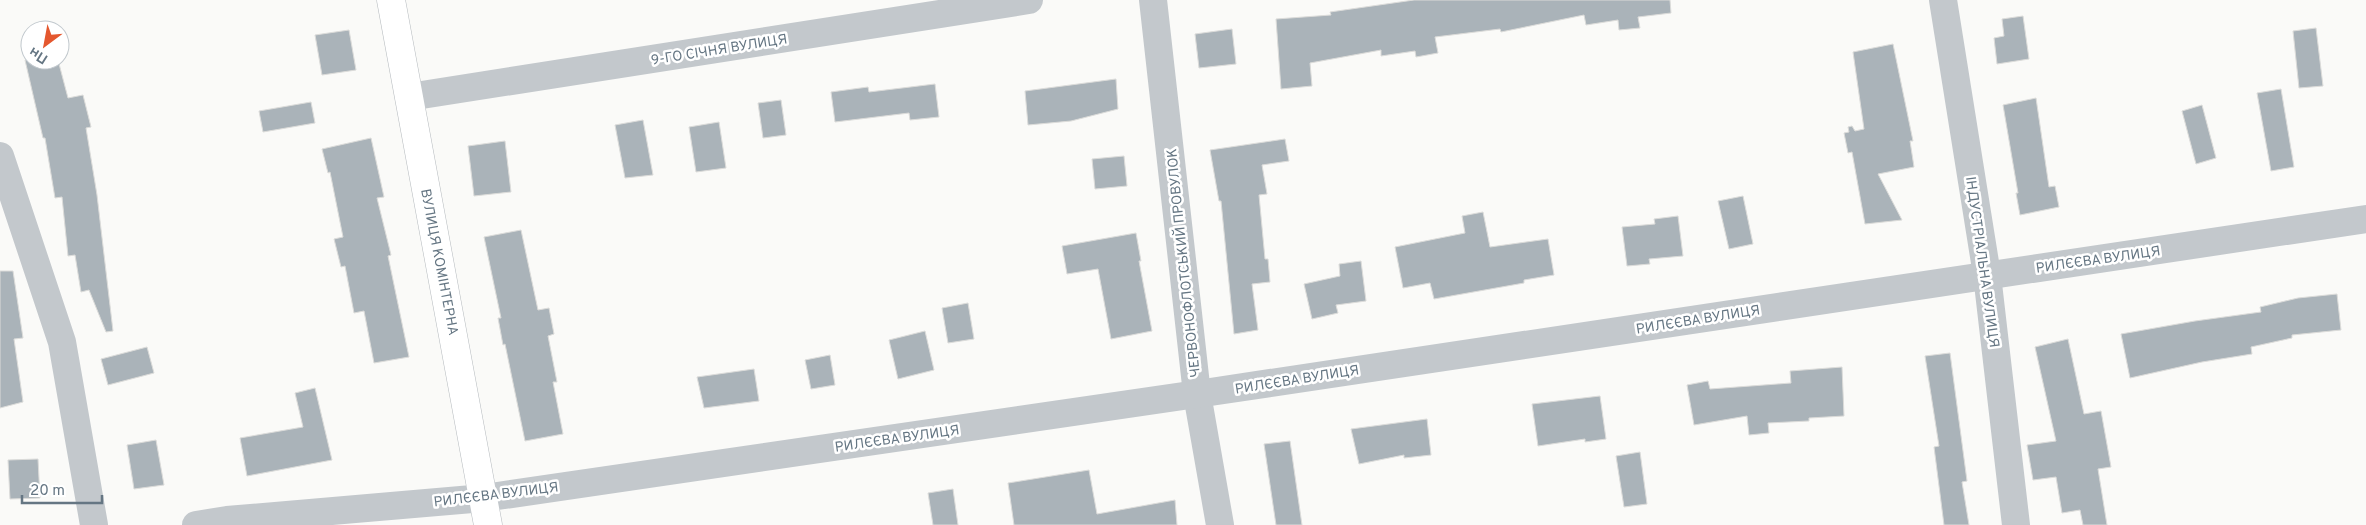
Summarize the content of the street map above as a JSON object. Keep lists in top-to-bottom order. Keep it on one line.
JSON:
{"streets":{"main road":["ВУЛИЦЯ КОМІНТЕРНА"],"street":["9-ГО СІЧНЯ ВУЛИЦЯ","РИЛЄЄВА ВУЛИЦЯ","ІНДУСТРІАЛЬНА ВУЛИЦЯ","ЧЕРВОНОФЛОТСЬКИЙ ПРОВУЛОК"]},"crossings":[["9-ГО СІЧНЯ ВУЛИЦЯ","ВУЛИЦЯ КОМІНТЕРНА"],["РИЛЄЄВА ВУЛИЦЯ","ВУЛИЦЯ КОМІНТЕРНА"],["РИЛЄЄВА ВУЛИЦЯ","ІНДУСТРІАЛЬНА ВУЛИЦЯ"],["РИЛЄЄВА ВУЛИЦЯ","ЧЕРВОНОФЛОТСЬКИЙ ПРОВУЛОК"]],"scale_bar":"20 m","north":"bottom left"}
